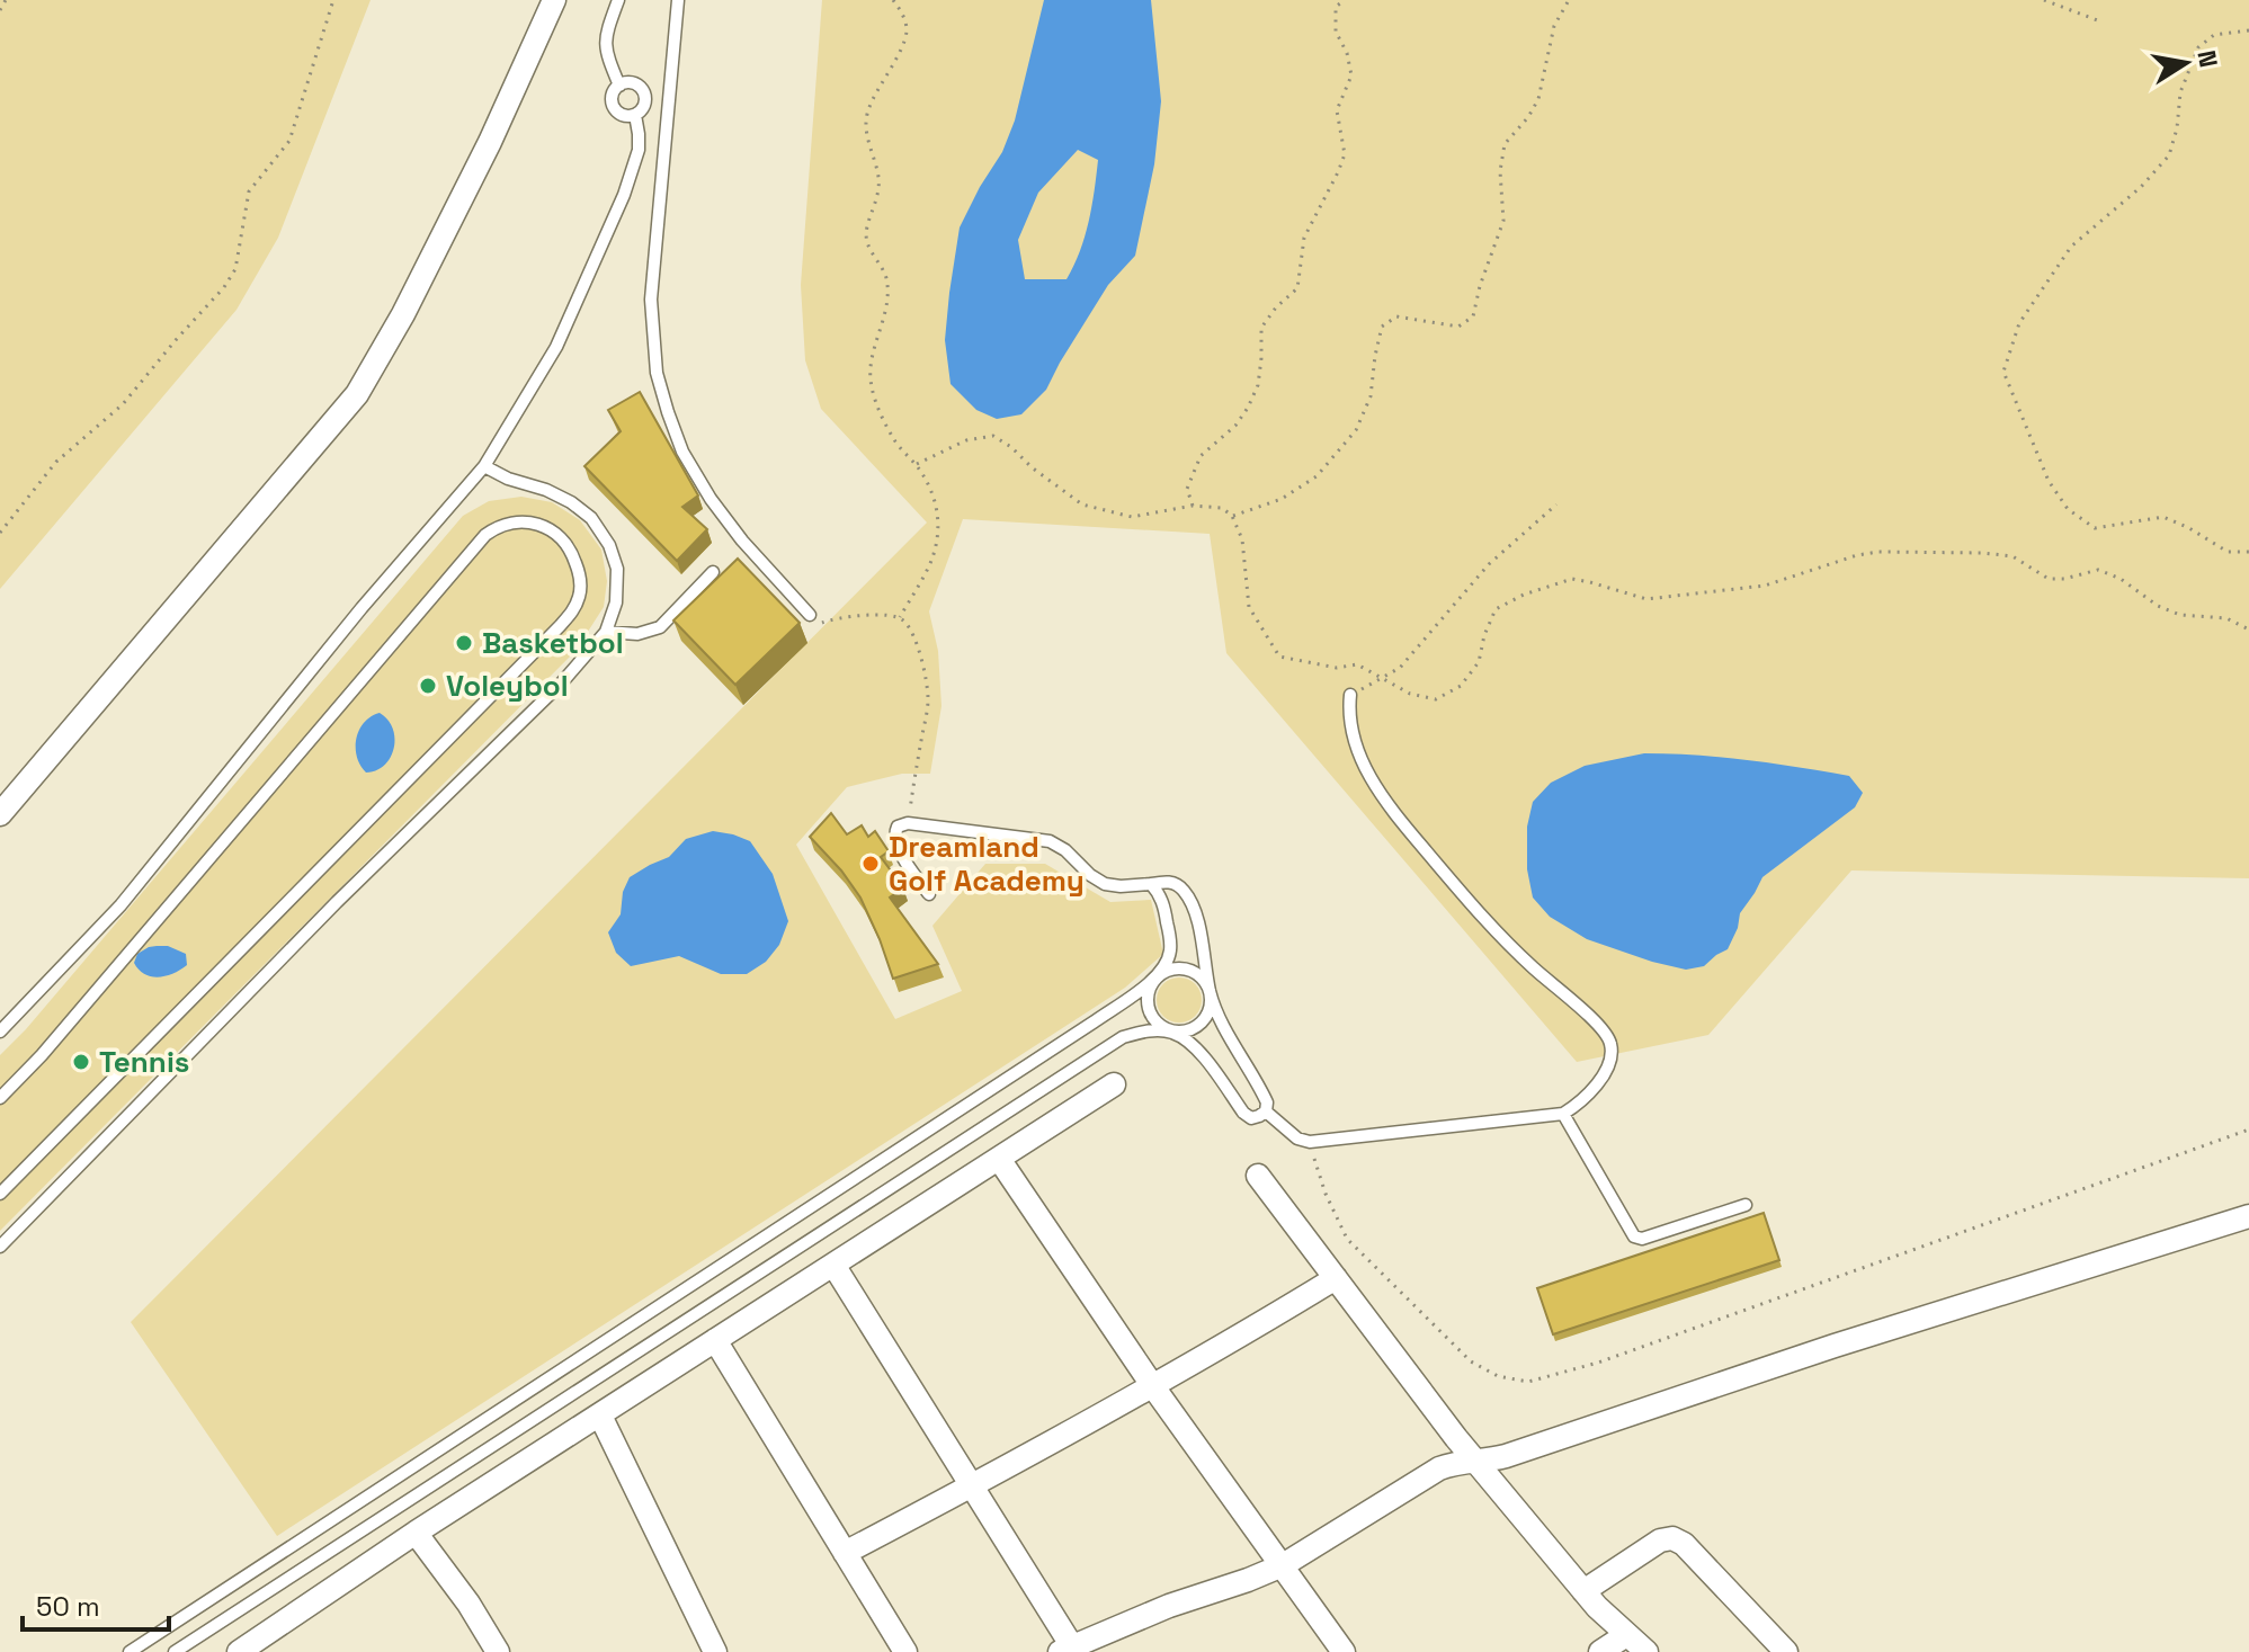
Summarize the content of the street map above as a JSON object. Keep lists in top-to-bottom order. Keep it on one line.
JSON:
{"places":["Basketbol","Voleybol","Dreamland Golf Academy","Tennis"],"scale_bar":"50 m","north":"right"}
